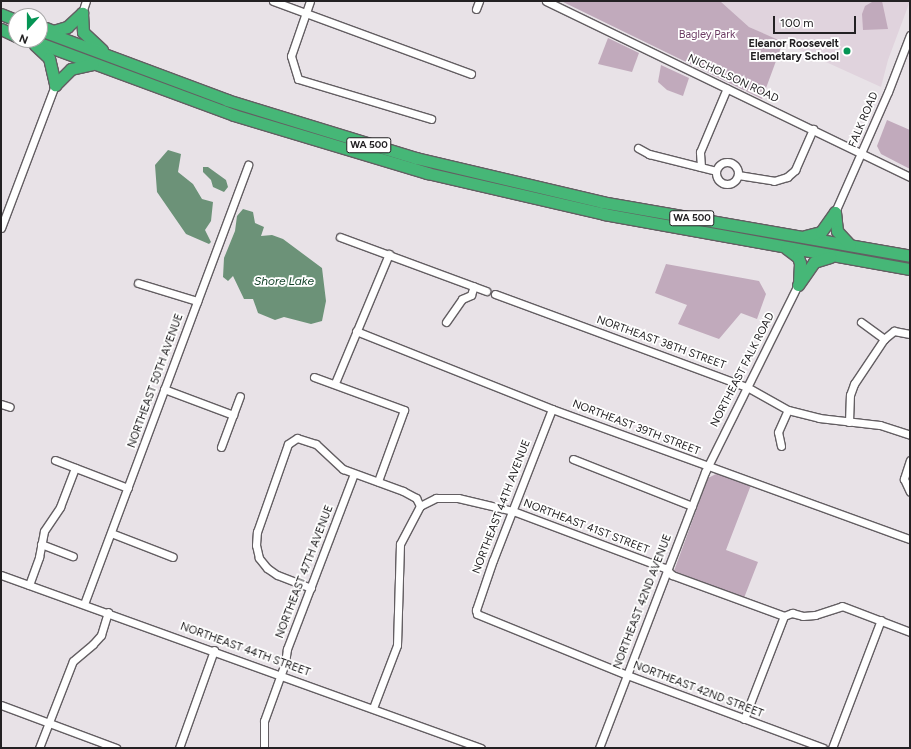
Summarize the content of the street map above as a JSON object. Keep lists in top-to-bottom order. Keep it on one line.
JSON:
{"streets":{"highway":["WA 500"],"street":["NICHOLSON ROAD","FALK ROAD","NORTHEAST 38TH STREET","NORTHEAST FALK ROAD","NORTHEAST 50TH AVENUE","NORTHEAST 39TH STREET","NORTHEAST 44TH AVENUE","NORTHEAST 41ST STREET","NORTHEAST 47TH AVENUE","NORTHEAST 42ND AVENUE","NORTHEAST 44TH STREET","NORTHEAST 42ND STREET"]},"crossings":[["NICHOLSON ROAD","FALK ROAD"],["NORTHEAST 38TH STREET","NORTHEAST FALK ROAD"],["NORTHEAST FALK ROAD","NORTHEAST 39TH STREET"],["NORTHEAST FALK ROAD","NORTHEAST 42ND AVENUE"],["NORTHEAST 50TH AVENUE","NORTHEAST 44TH STREET"],["NORTHEAST 39TH STREET","NORTHEAST 44TH AVENUE"],["NORTHEAST 39TH STREET","NORTHEAST 42ND AVENUE"],["NORTHEAST 44TH AVENUE","NORTHEAST 41ST STREET"],["NORTHEAST 44TH AVENUE","NORTHEAST 42ND STREET"],["NORTHEAST 41ST STREET","NORTHEAST 42ND AVENUE"],["NORTHEAST 47TH AVENUE","NORTHEAST 44TH STREET"],["NORTHEAST 42ND AVENUE","NORTHEAST 42ND STREET"]],"water":["Shore Lake"],"parks":["Bagley Park"],"places":["Eleanor Roosevelt Elemetary School"],"scale_bar":"100 m","north":"bottom"}
